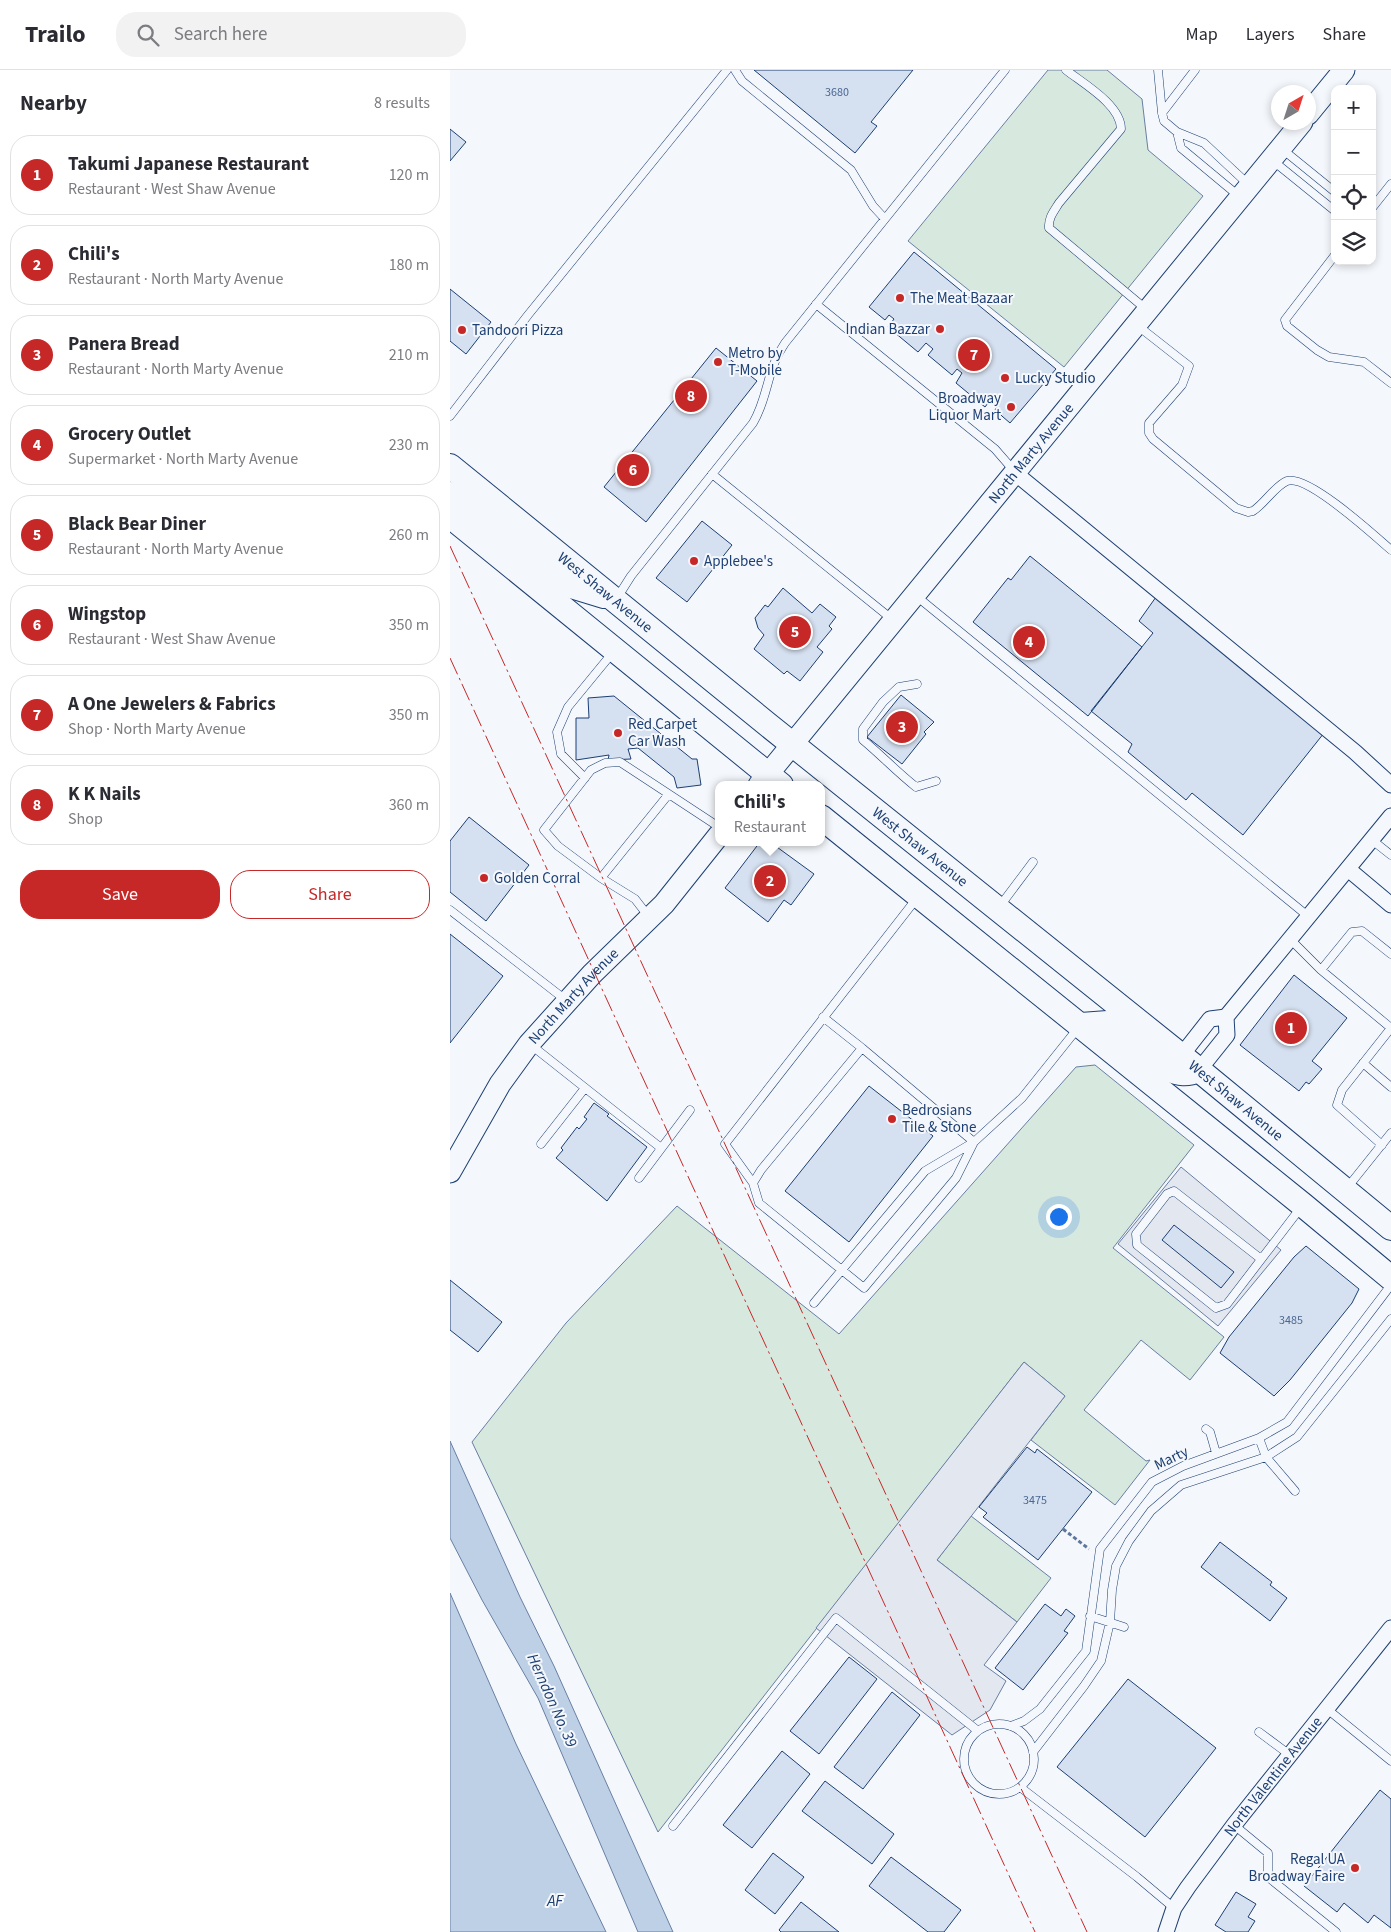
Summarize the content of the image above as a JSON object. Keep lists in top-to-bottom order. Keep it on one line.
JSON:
{"streets":{"main road":["West Shaw Avenue"],"street":["North Marty Avenue","North Valentine Avenue"],"lane":["Marty"]},"crossings":[["North Marty Avenue","West Shaw Avenue"]],"water":["Herndon No. 39","AF"],"places":["The Meat Bazaar","Indian Bazzar","Tandoori Pizza","Metro by T-Mobile","Lucky Studio","Broadway Liquor Mart","Applebee's","Red Carpet Car Wash","Golden Corral","Bedrosians Tile & Stone","Regal UA Broadway Faire"],"house_numbers":["3680","3485","3475"],"north":"top right","page":{"header":"Trailo","search":"Search here","nav":["Map","Layers","Share"],"heading":["Nearby","8 results"],"map_buttons":["+","−"],"list":[{"mark":"1","name":"Takumi Japanese Restaurant","note":"Restaurant · West Shaw Avenue","value":"120 m"},{"mark":"2","name":"Chili's","note":"Restaurant · North Marty Avenue","value":"180 m"},{"mark":"3","name":"Panera Bread","note":"Restaurant · North Marty Avenue","value":"210 m"},{"mark":"4","name":"Grocery Outlet","note":"Supermarket · North Marty Avenue","value":"230 m"},{"mark":"5","name":"Black Bear Diner","note":"Restaurant · North Marty Avenue","value":"260 m"},{"mark":"6","name":"Wingstop","note":"Restaurant · West Shaw Avenue","value":"350 m"},{"mark":"7","name":"A One Jewelers & Fabrics","note":"Shop · North Marty Avenue","value":"350 m"},{"mark":"8","name":"K K Nails","note":"Shop","value":"360 m"}],"pins":["7","8","6","5","4","3","2","1"],"popup":["Chili's","Restaurant"],"buttons":["Save","Share"]}}
